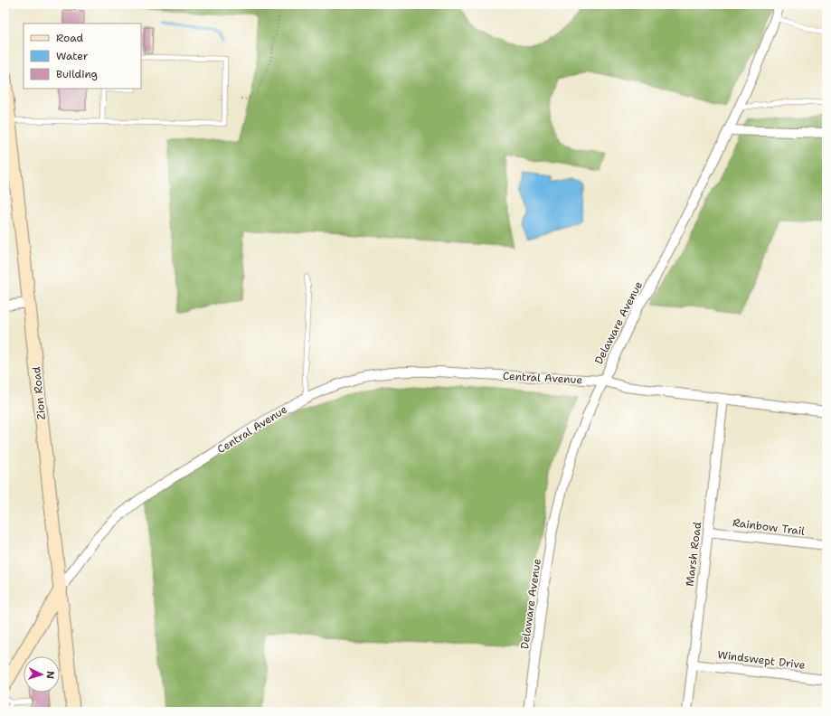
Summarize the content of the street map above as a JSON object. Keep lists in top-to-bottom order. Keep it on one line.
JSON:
{"streets":{"street":["Delaware Avenue","Central Avenue","Zion Road","Rainbow Trail","Marsh Road","Windswept Drive"]},"crossings":[["Delaware Avenue","Central Avenue"],["Central Avenue","Zion Road"],["Rainbow Trail","Marsh Road"],["Marsh Road","Windswept Drive"]],"legend":["Road","Water","Building"],"north":"right"}
